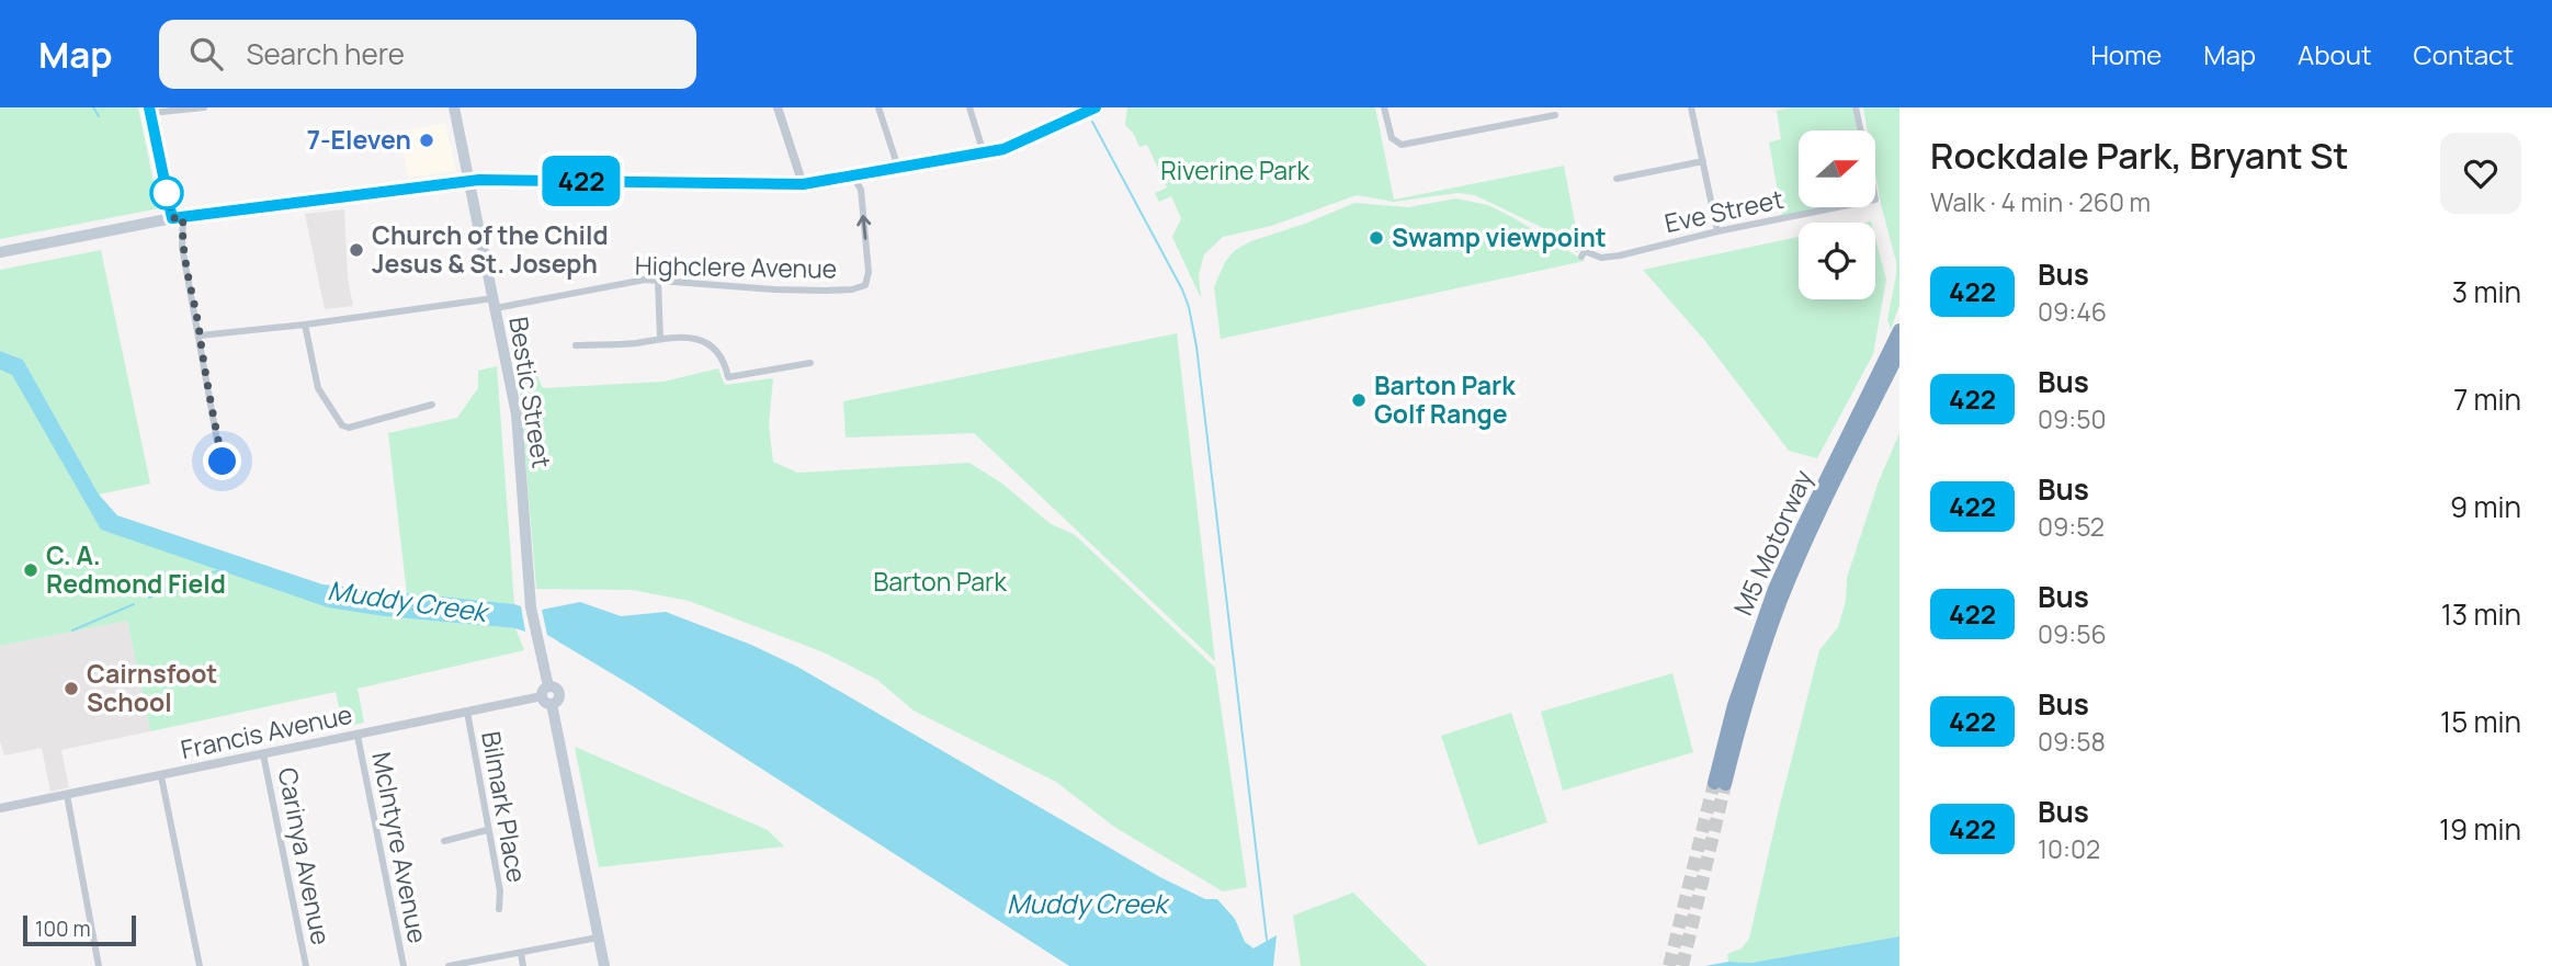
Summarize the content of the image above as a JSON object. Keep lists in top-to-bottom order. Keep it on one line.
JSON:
{"streets":{"highway":["M5 Motorway"],"main road":["Bestic Street"],"street":["Eve Street","Highclere Avenue","Francis Avenue","Bilmark Place","McIntyre Avenue","Carinya Avenue"]},"crossings":[["Highclere Avenue","Bestic Street"],["Bestic Street","Francis Avenue"],["Francis Avenue","Bilmark Place"],["Francis Avenue","McIntyre Avenue"],["Francis Avenue","Carinya Avenue"]],"water":["Muddy Creek"],"parks":["Riverine Park","Barton Park"],"places":["7-Eleven","Swamp viewpoint","Church of the Child Jesus & St. Joseph","Barton Park Golf Range","C. A. Redmond Field","Cairnsfoot School"],"lines":["bus line 422"],"scale_bar":"100 m","north":"right","page":{"header":"Map","search":"Search here","nav":["Home","Map","About","Contact"],"on_map":"422","heading":["Rockdale Park, Bryant St","Walk · 4 min · 260 m"],"list":[{"mark":"422","name":"Bus","note":"09:46","value":"3 min"},{"mark":"422","name":"Bus","note":"09:50","value":"7 min"},{"mark":"422","name":"Bus","note":"09:52","value":"9 min"},{"mark":"422","name":"Bus","note":"09:56","value":"13 min"},{"mark":"422","name":"Bus","note":"09:58","value":"15 min"},{"mark":"422","name":"Bus","note":"10:02","value":"19 min"}],"scale":"100 m"}}
